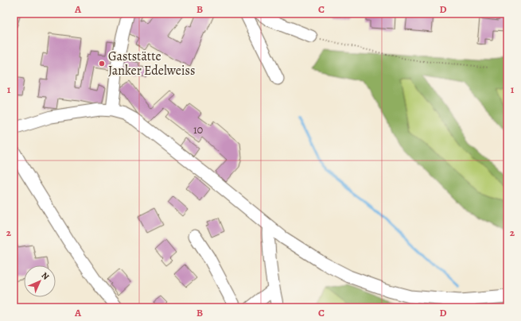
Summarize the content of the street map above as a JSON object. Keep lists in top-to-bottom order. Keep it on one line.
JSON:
{"places":["Gaststätte Janker Edelweiss"],"house_numbers":["10"],"north":"top right","grid":{"columns":["A","B","C","D"],"rows":["1","2"]}}
